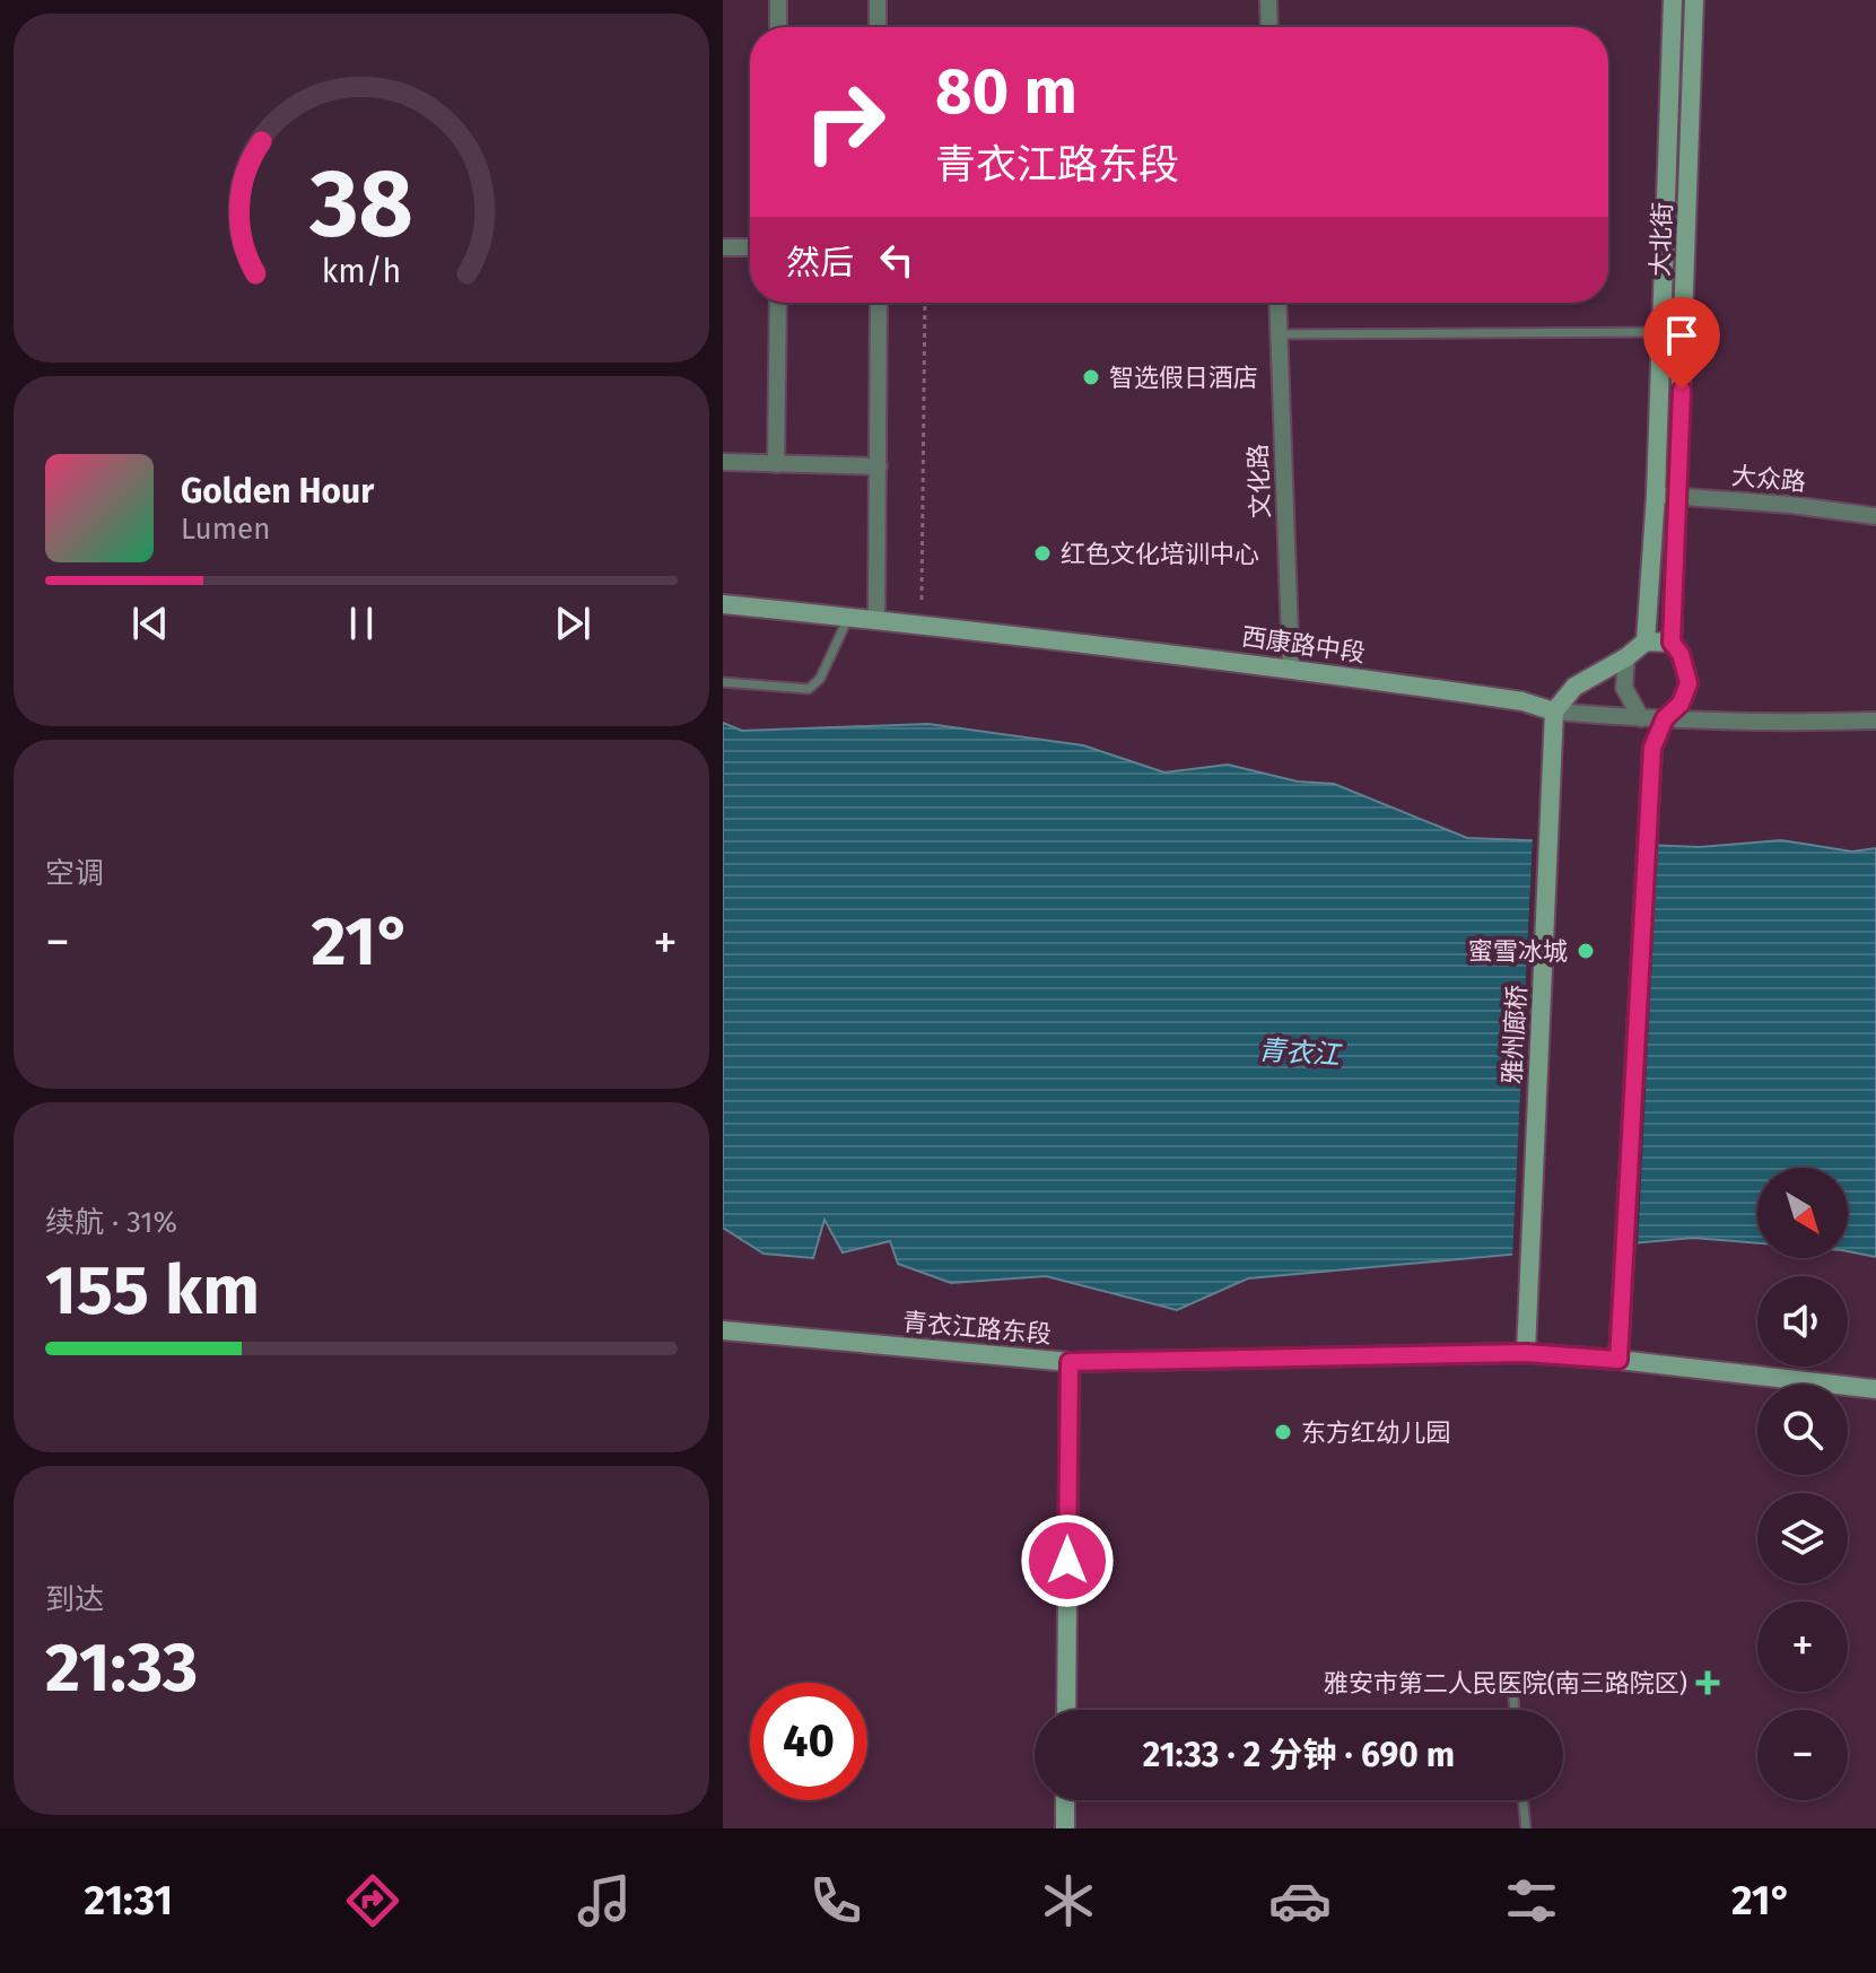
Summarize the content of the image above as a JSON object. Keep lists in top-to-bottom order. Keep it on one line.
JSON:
{"streets":{"main road":["大北街","西康路中段","雅州廊桥","青衣江路东段"],"street":["大众路","文化路"]},"crossings":[["大北街","大众路"],["大北街","西康路中段"],["文化路","西康路中段"],["西康路中段","雅州廊桥"],["雅州廊桥","青衣江路东段"]],"water":["青衣江"],"places":{"other":["智选假日酒店","红色文化培训中心","蜜雪冰城","东方红幼儿园"],"health":["雅安市第二人民医院(南三路院区)"]},"north":"bottom right","page":{"turn":["80 m","青衣江路东段"],"then":"然后","song":["Golden Hour","Lumen"],"tile":["空调",["续航 · 31%","155 km"],["到达","21:33"]],"heat":["−","21°","+"],"map_buttons":["+","−"],"limit":"40","trip":"21:33 · 2 分钟 · 690 m","tabs":["21:31","21°"],"gauge":["38","km/h"]}}
